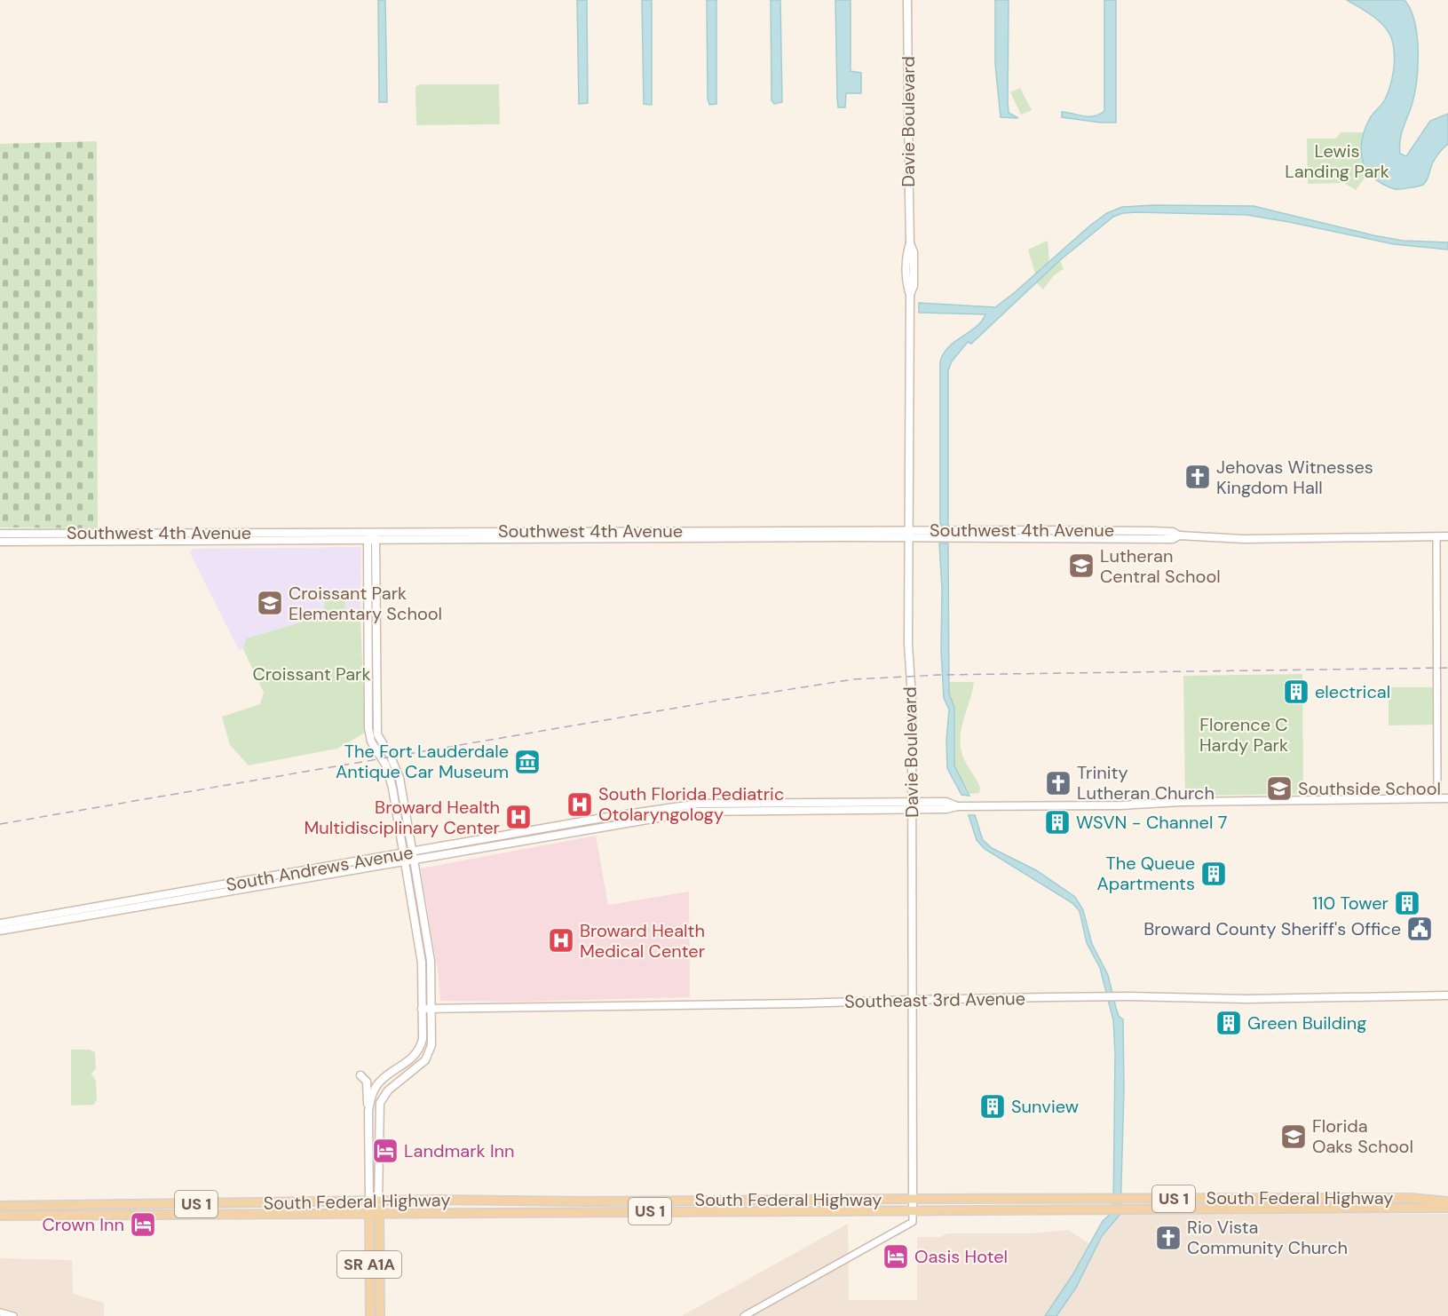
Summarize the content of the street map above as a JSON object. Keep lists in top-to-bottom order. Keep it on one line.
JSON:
{"streets":{"main road":["Davie Boulevard","Southwest 4th Avenue","South Andrews Avenue","Southeast 3rd Avenue","South Federal Highway","US 1","SR A1A"]},"crossings":[["Davie Boulevard","Southwest 4th Avenue"],["Davie Boulevard","South Andrews Avenue"],["Davie Boulevard","Southeast 3rd Avenue"],["Davie Boulevard","South Federal Highway"],["South Federal Highway","US 1"],["South Federal Highway","SR A1A"]],"parks":["Lewis Landing Park","Croissant Park","Florence C Hardy Park"],"places":{"church":["Jehovas Witnesses Kingdom Hall","Trinity Lutheran Church","Rio Vista Community Church"],"school or university":["Lutheran Central School","Croissant Park Elementary School","Southside School","Florida Oaks School"],"building":["electrical","WSVN - Channel 7","The Queue Apartments","110 Tower","Green Building","Sunview"],"museum":["The Fort Lauderdale Antique Car Museum"],"hospital":["South Florida Pediatric Otolaryngology","Broward Health Multidisciplinary Center","Broward Health Medical Center"],"public building":["Broward County Sheriff's Office"],"hotel":["Landmark Inn","Crown Inn","Oasis Hotel"]}}
